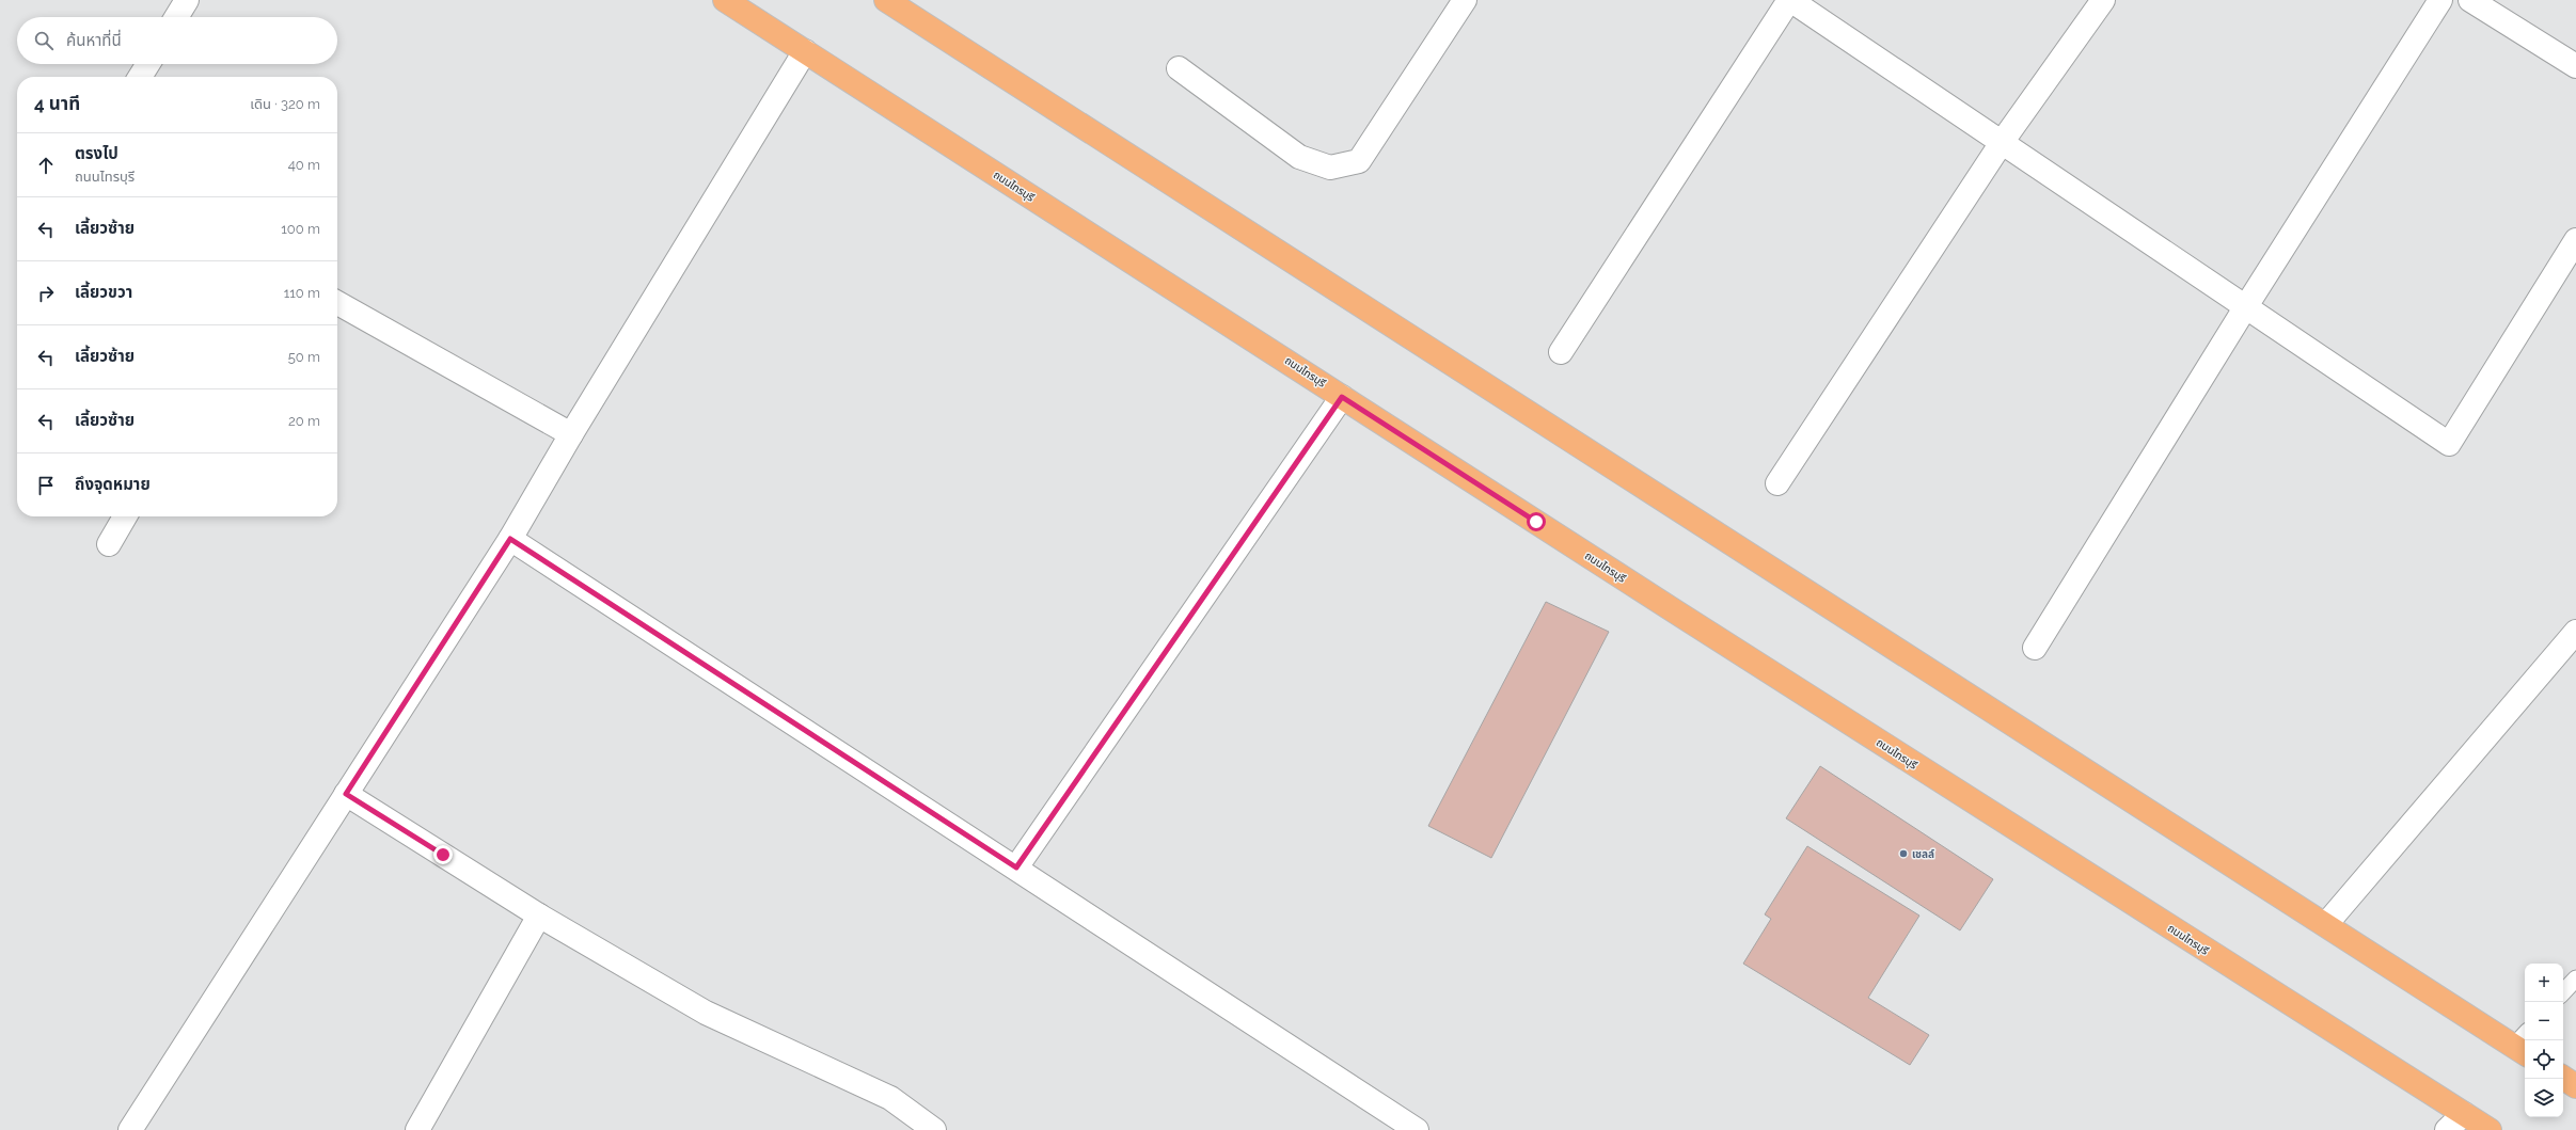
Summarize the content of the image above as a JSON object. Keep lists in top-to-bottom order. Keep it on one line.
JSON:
{"streets":{"main road":["ถนนไทรบุรี"]},"places":["เชลล์"],"page":{"search":"ค้นหาที่นี่","heading":["4 นาที","เดิน · 320 m"],"list":[["ตรงไป","ถนนไทรบุรี","40 m"],["เลี้ยวซ้าย","100 m"],["เลี้ยวขวา","110 m"],["เลี้ยวซ้าย","50 m"],["เลี้ยวซ้าย","20 m"],"ถึงจุดหมาย"],"map_buttons":["+","−"]}}
